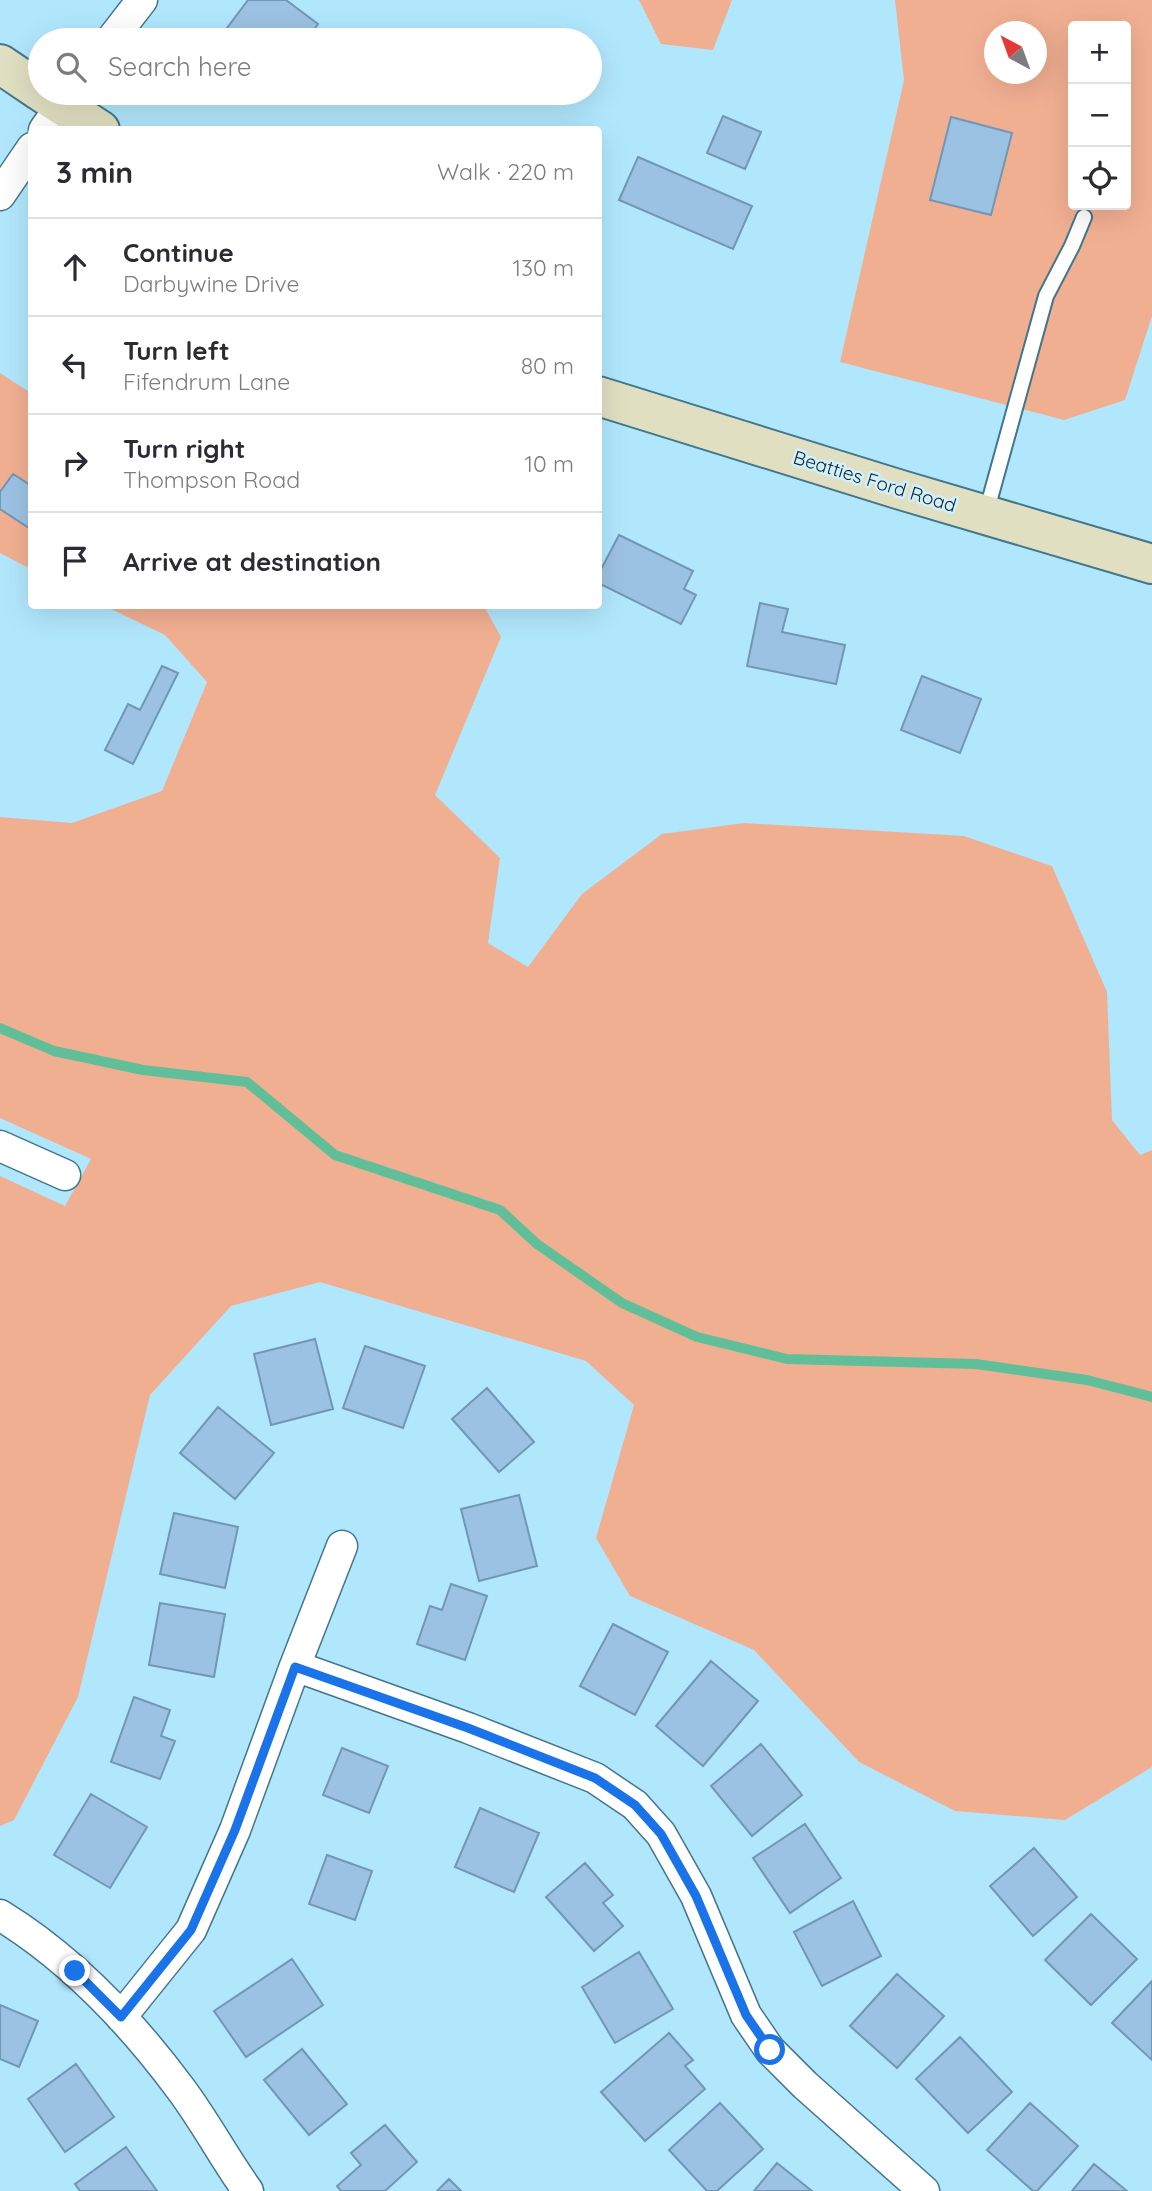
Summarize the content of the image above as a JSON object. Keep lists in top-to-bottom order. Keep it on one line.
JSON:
{"streets":{"main road":["Beatties Ford Road"]},"north":"top left","page":{"map_buttons":["+","−"],"search":"Search here","heading":["3 min","Walk · 220 m"],"list":[["Continue","Darbywine Drive","130 m"],["Turn left","Fifendrum Lane","80 m"],["Turn right","Thompson Road","10 m"],"Arrive at destination"]}}
